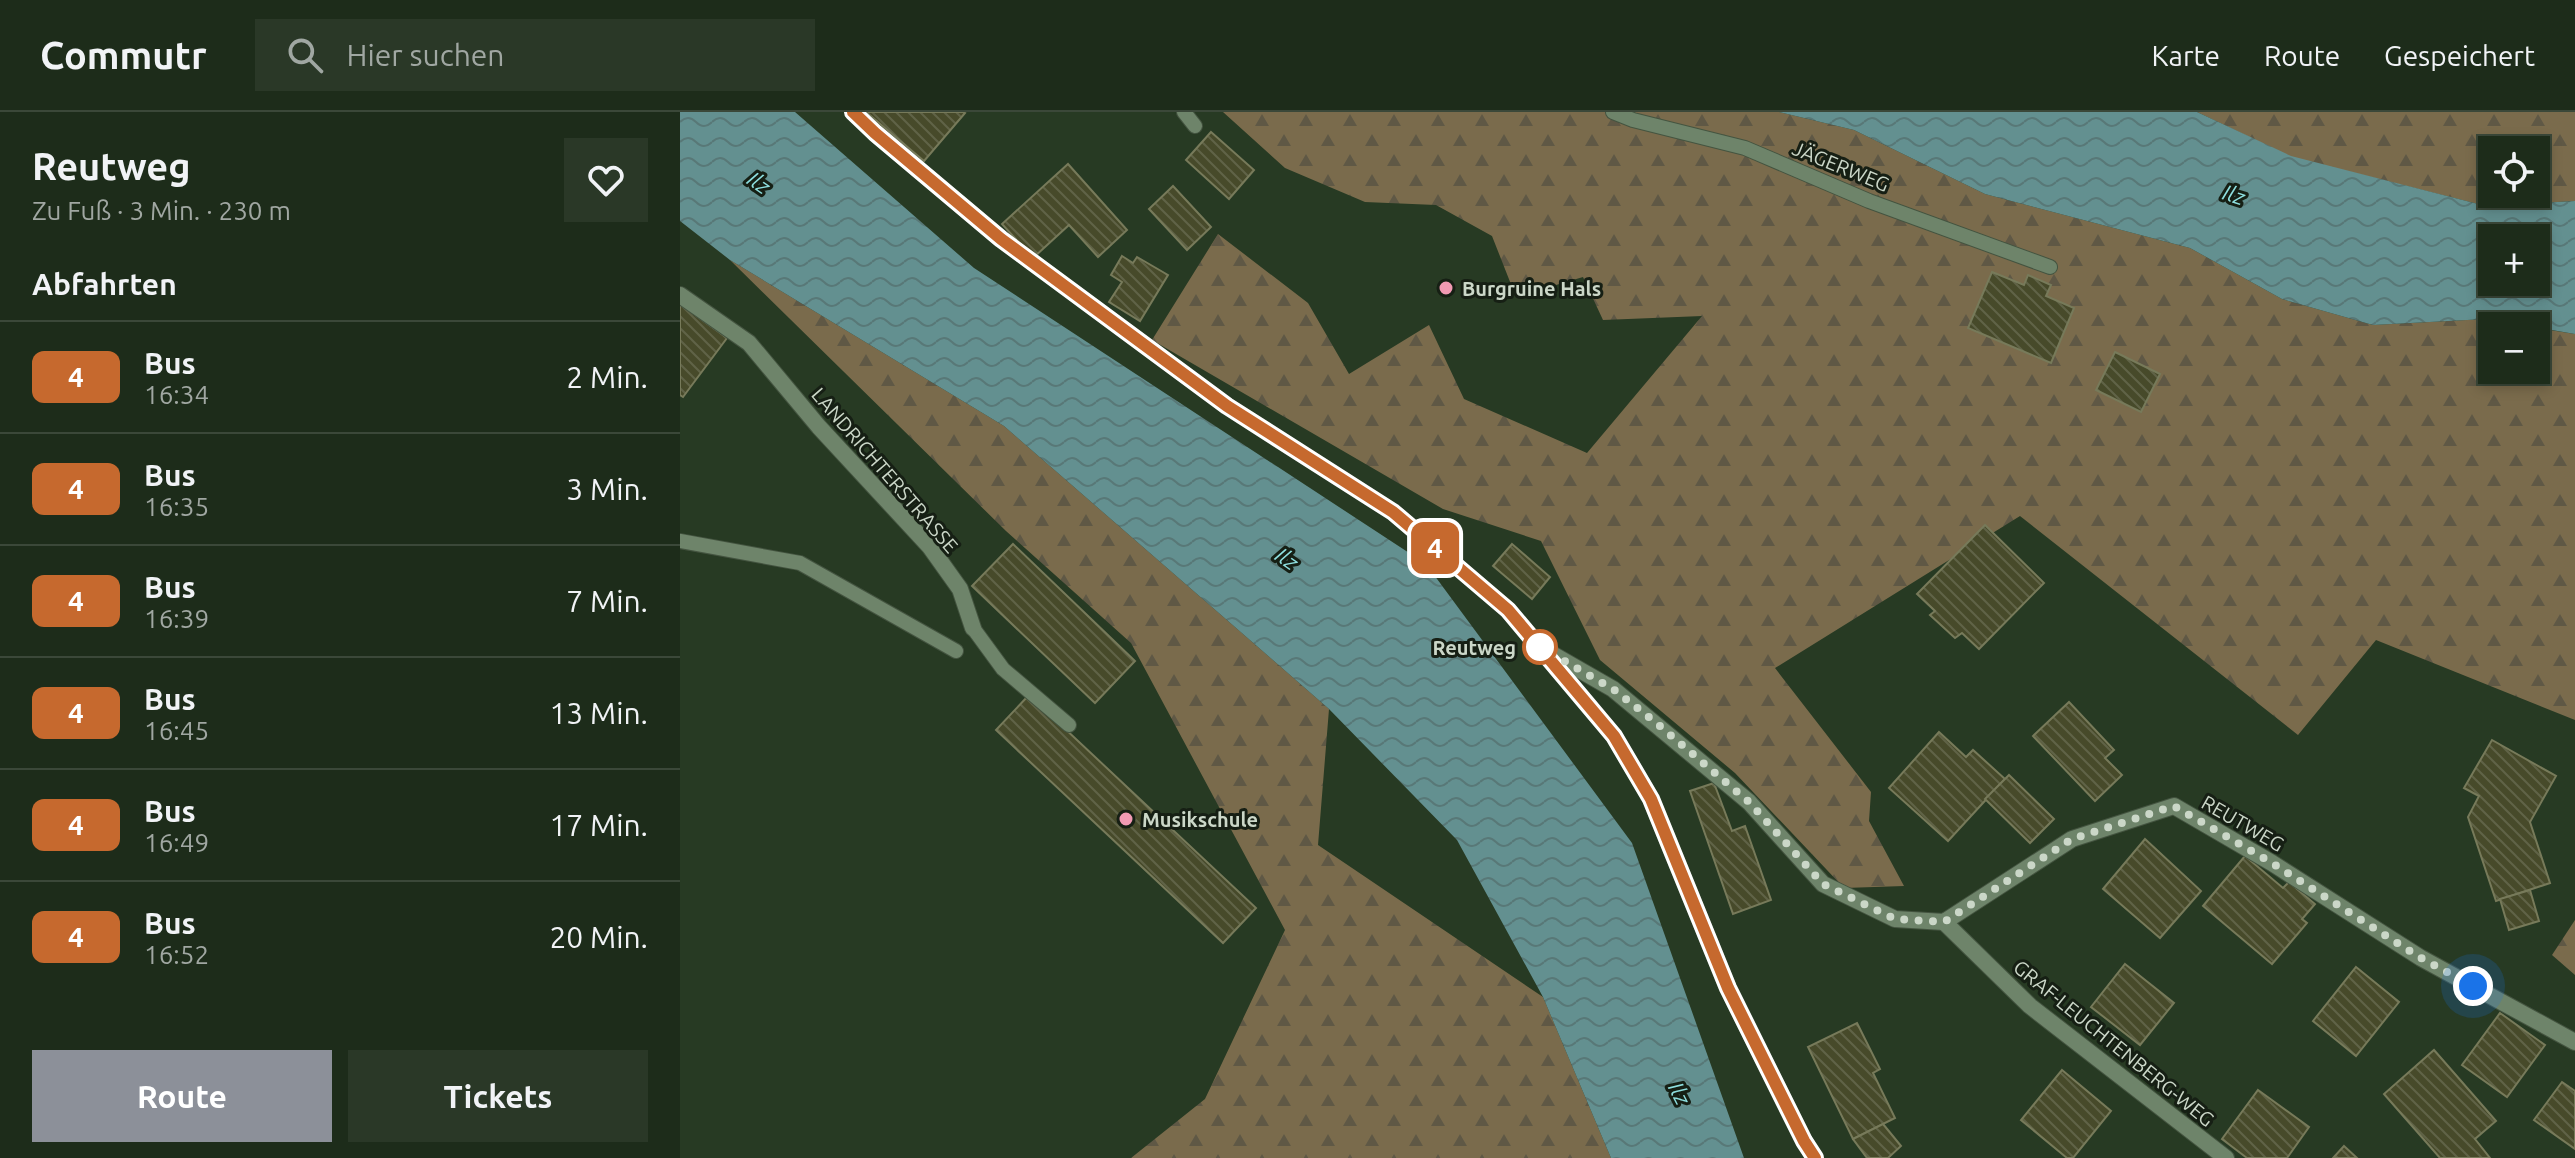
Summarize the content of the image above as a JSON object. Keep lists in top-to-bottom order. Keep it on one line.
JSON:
{"streets":{"street":["LANDRICHTERSTRASSE","REUTWEG","GRAF-LEUCHTENBERG-WEG"],"lane":["JÄGERWEG"]},"crossings":[["REUTWEG","GRAF-LEUCHTENBERG-WEG"]],"water":["Ilz"],"places":["Burgruine Hals","Reutweg","Musikschule"],"lines":["bus line 4"],"page":{"header":"Commutr","search":"Hier suchen","nav":["Karte","Route","Gespeichert"],"heading":[["Reutweg","Zu Fuß · 3 Min. · 230 m"],"Abfahrten"],"on_map":"4","map_buttons":["+","−"],"list":[{"mark":"4","name":"Bus","note":"16:34","value":"2 Min."},{"mark":"4","name":"Bus","note":"16:35","value":"3 Min."},{"mark":"4","name":"Bus","note":"16:39","value":"7 Min."},{"mark":"4","name":"Bus","note":"16:45","value":"13 Min."},{"mark":"4","name":"Bus","note":"16:49","value":"17 Min."},{"mark":"4","name":"Bus","note":"16:52","value":"20 Min."}],"buttons":["Route","Tickets"]}}
